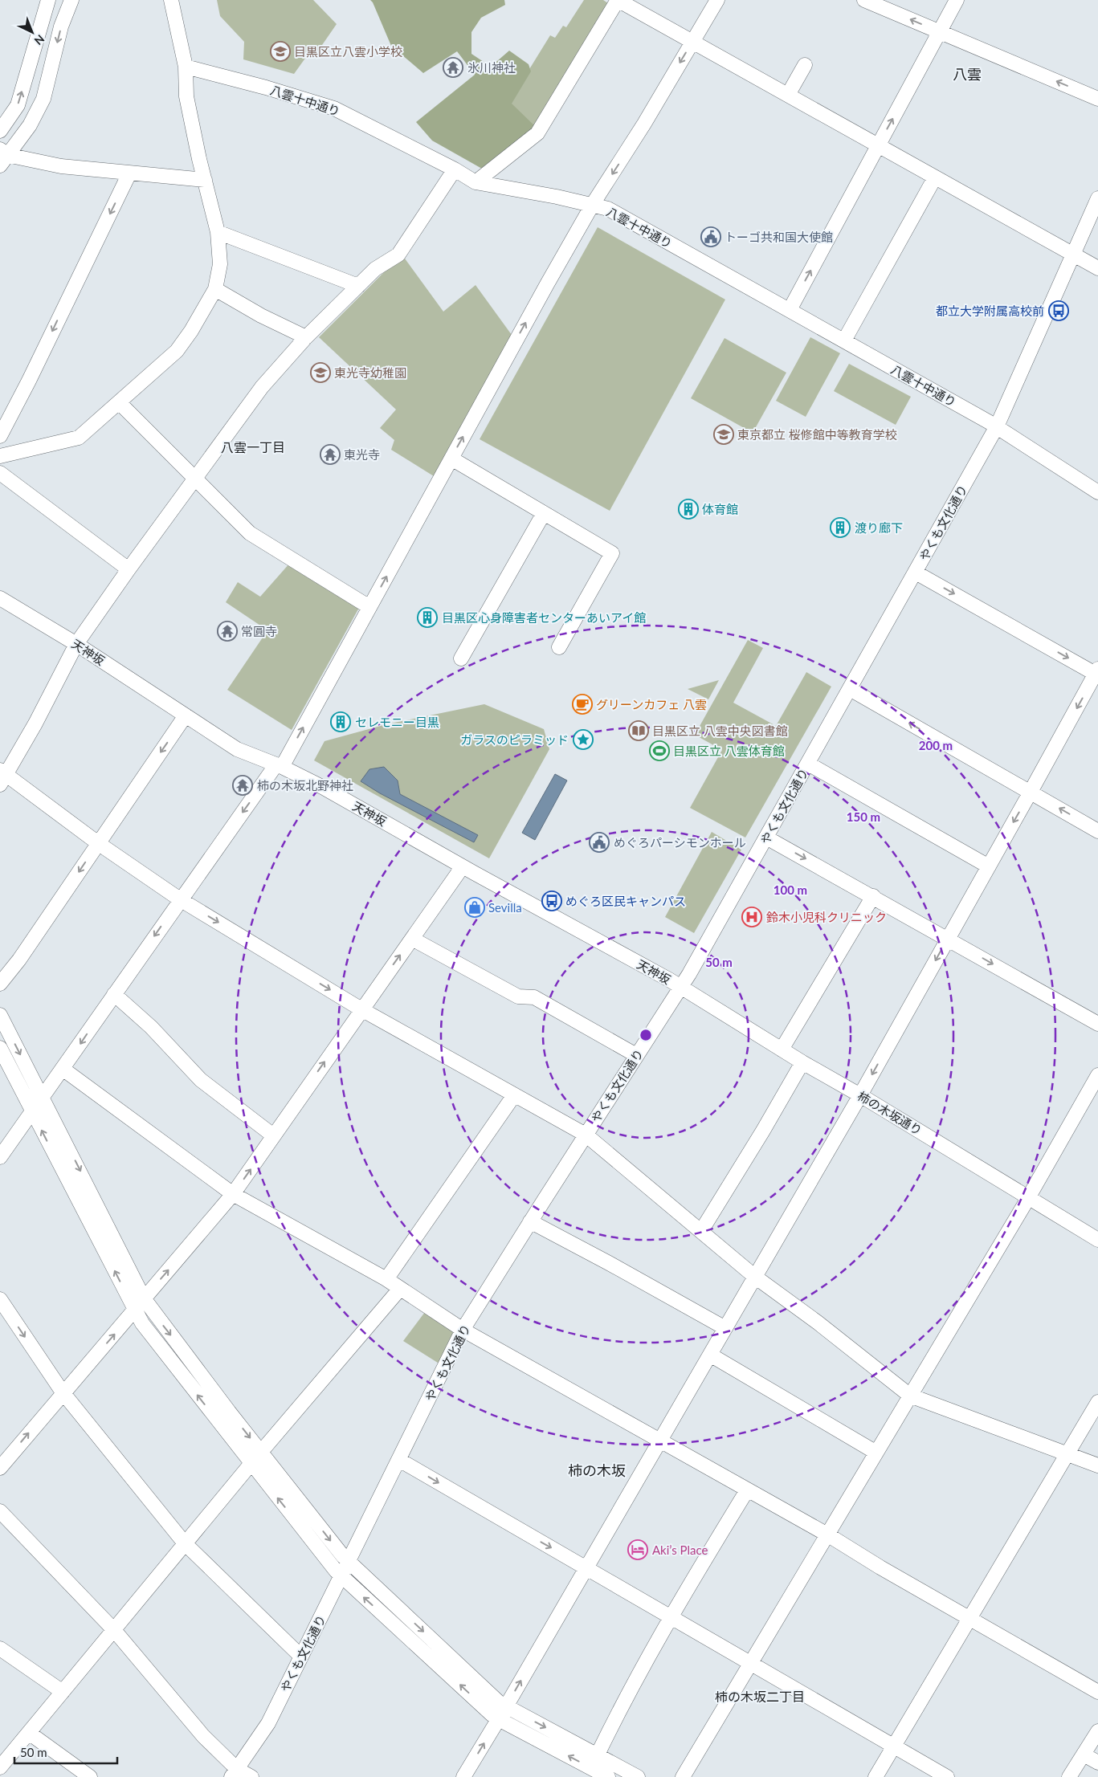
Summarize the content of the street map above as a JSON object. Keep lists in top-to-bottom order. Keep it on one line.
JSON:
{"streets":{"street":["八雲十中通り","やくも文化通り","天神坂","柿の木坂通り"]},"crossings":[["八雲十中通り","やくも文化通り"],["やくも文化通り","天神坂"],["やくも文化通り","柿の木坂通り"],["天神坂","柿の木坂通り"]],"districts":["八雲","八雲一丁目","柿の木坂","柿の木坂二丁目"],"places":{"school or university":["目黒区立八雲小学校","東光寺幼稚園","東京都立 桜修館中等教育学校"],"temple":["氷川神社","東光寺","常圓寺","柿の木坂北野神社"],"public building":["トーゴ共和国大使館","めぐろパーシモンホール"],"bus stop":["都立大学附属高校前","めぐろ区民キャンパス"],"building":["体育館","渡り廊下","目黒区心身障害者センターあいアイ館","セレモニー目黒"],"cafe":["グリーンカフェ 八雲"],"library":["目黒区立 八雲中央図書館"],"place":["ガラスのピラミッド"],"sports":["目黒区立 八雲体育館"],"shop":["Sevilla"],"hospital":["鈴木小児科クリニック"],"hotel":["Aki’s Place"]},"scale_bar":"50 m","north":"bottom right","rings":["200 m","150 m","100 m","50 m"]}
